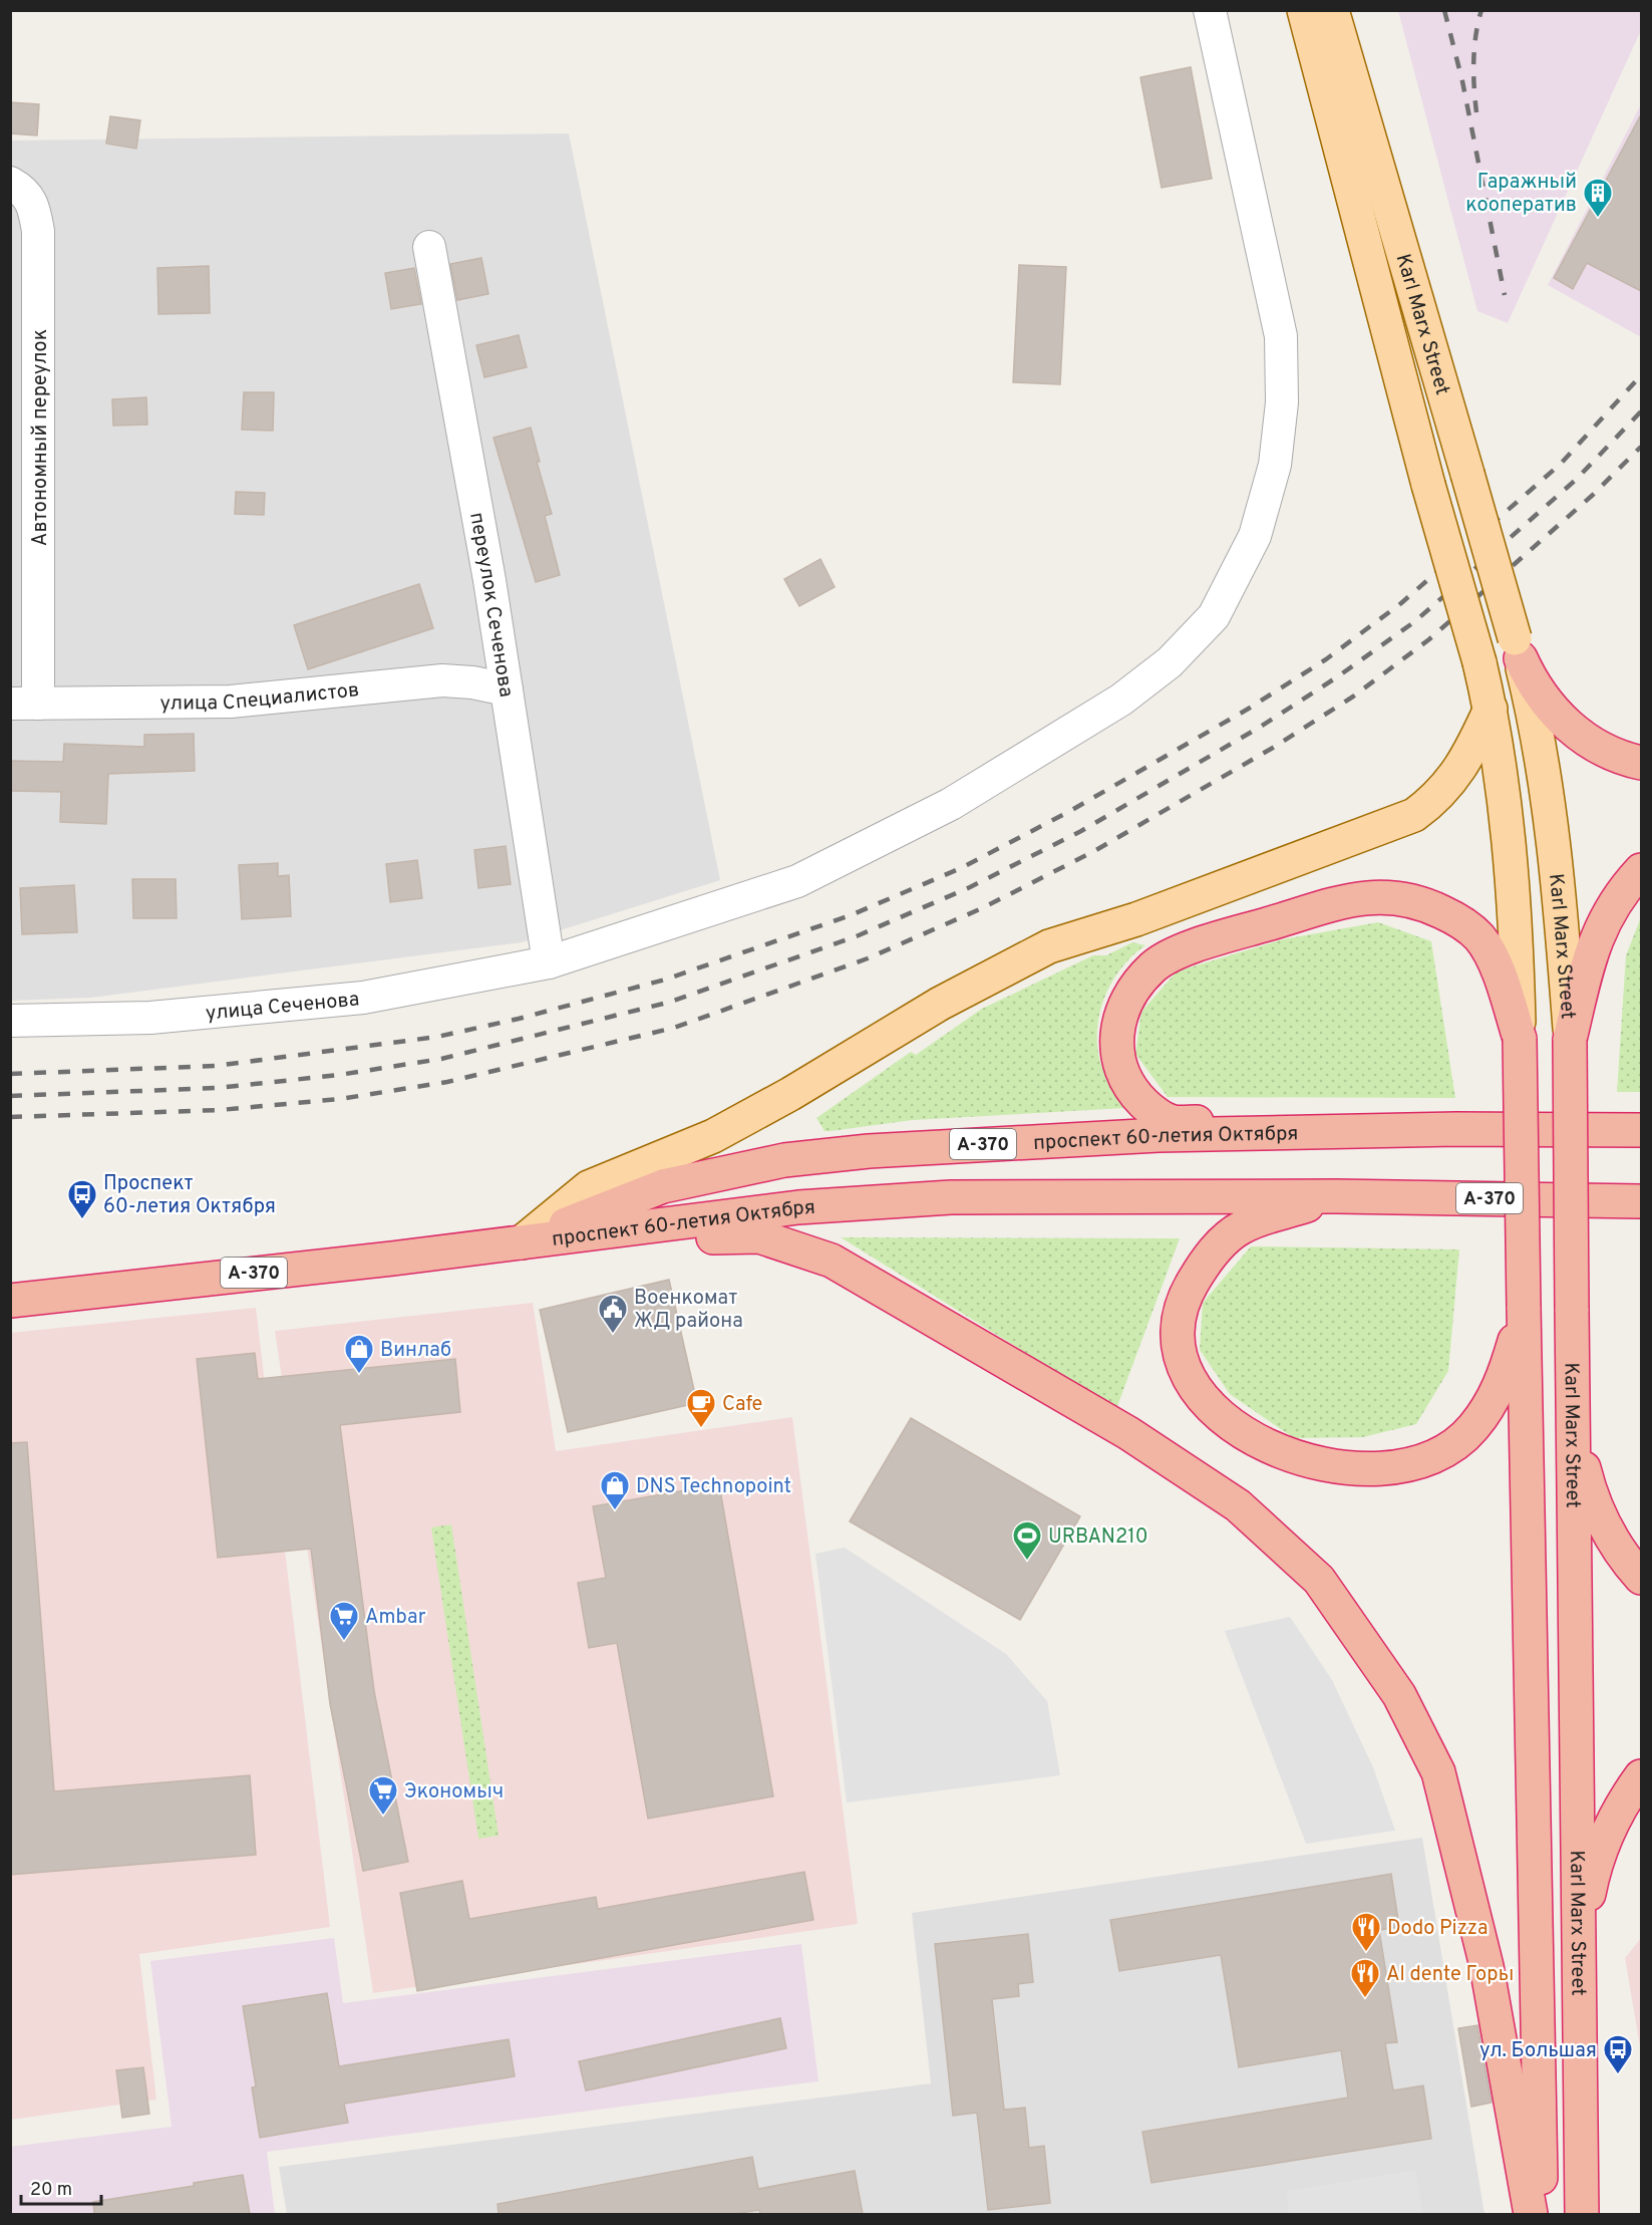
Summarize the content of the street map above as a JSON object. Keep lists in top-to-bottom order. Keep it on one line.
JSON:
{"streets":{"highway":["Karl Marx Street","проспект 60-летия Октября","А-370"],"street":["Автономный переулок","переулок Сеченова","улица Специалистов","улица Сеченова"]},"crossings":[["Автономный переулок","улица Специалистов"],["переулок Сеченова","улица Специалистов"],["переулок Сеченова","улица Сеченова"]],"places":{"building":["Гаражный кооператив"],"bus stop":["Проспект 60-летия Октября","ул. Большая"],"public building":["Военкомат ЖД района"],"shop":["Винлаб","DNS Technopoint"],"cafe":["Cafe"],"sports":["URBAN210"],"supermarket":["Ambar","Экономыч"],"restaurant":["Dodo Pizza","Al dente Горы"]},"scale_bar":"20 m"}
